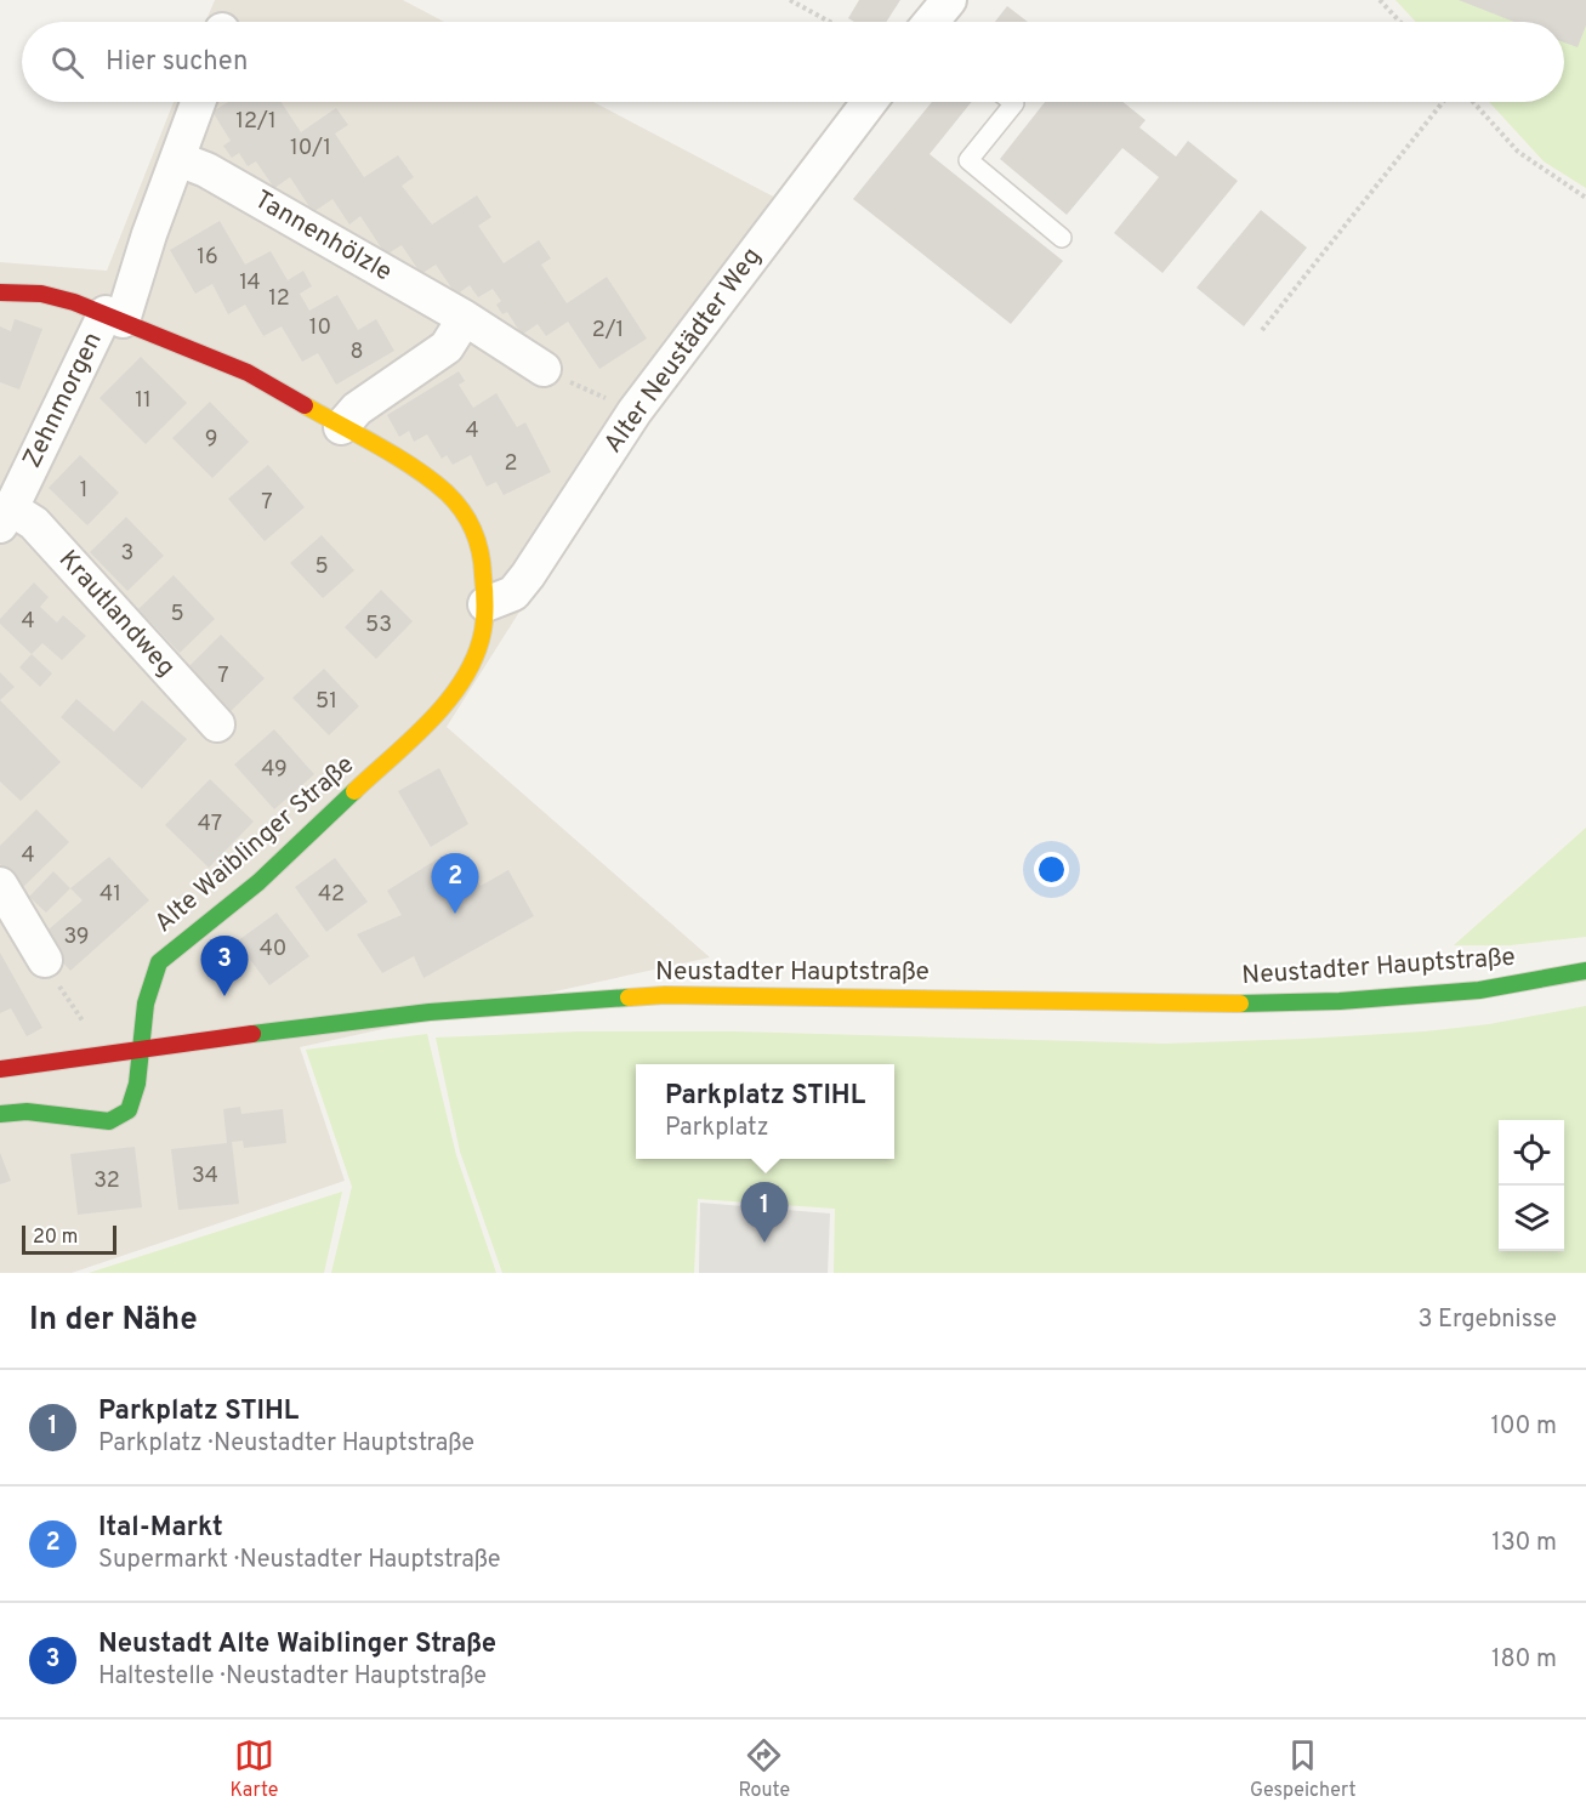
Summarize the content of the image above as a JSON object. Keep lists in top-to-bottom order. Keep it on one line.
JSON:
{"streets":{"street":["Tannenhölzle","Alter Neustädter Weg","Zehnmorgen","Krautlandweg","Alte Waiblinger Straße","Neustadter Hauptstraße"]},"crossings":[["Alter Neustädter Weg","Alte Waiblinger Straße"],["Zehnmorgen","Krautlandweg"],["Alte Waiblinger Straße","Neustadter Hauptstraße"]],"house_numbers":["12/1","10/1","16","14","12","10","2/1","8","11","4","9","2","1","7","3","5","5","4","53","7","51","49","47","4","41","42","39","40","34","32"],"scale_bar":"20 m","page":{"search":"Hier suchen","pins":["2","3","1"],"popup":["Parkplatz STIHL","Parkplatz"],"scale":"20 m","heading":["In der Nähe","3 Ergebnisse"],"list":[{"mark":"1","name":"Parkplatz STIHL","note":"Parkplatz · Neustadter Hauptstraße","value":"100 m"},{"mark":"2","name":"Ital-Markt","note":"Supermarkt · Neustadter Hauptstraße","value":"130 m"},{"mark":"3","name":"Neustadt Alte Waiblinger Straße","note":"Haltestelle · Neustadter Hauptstraße","value":"180 m"}],"nav":["Karte","Route","Gespeichert"]}}
